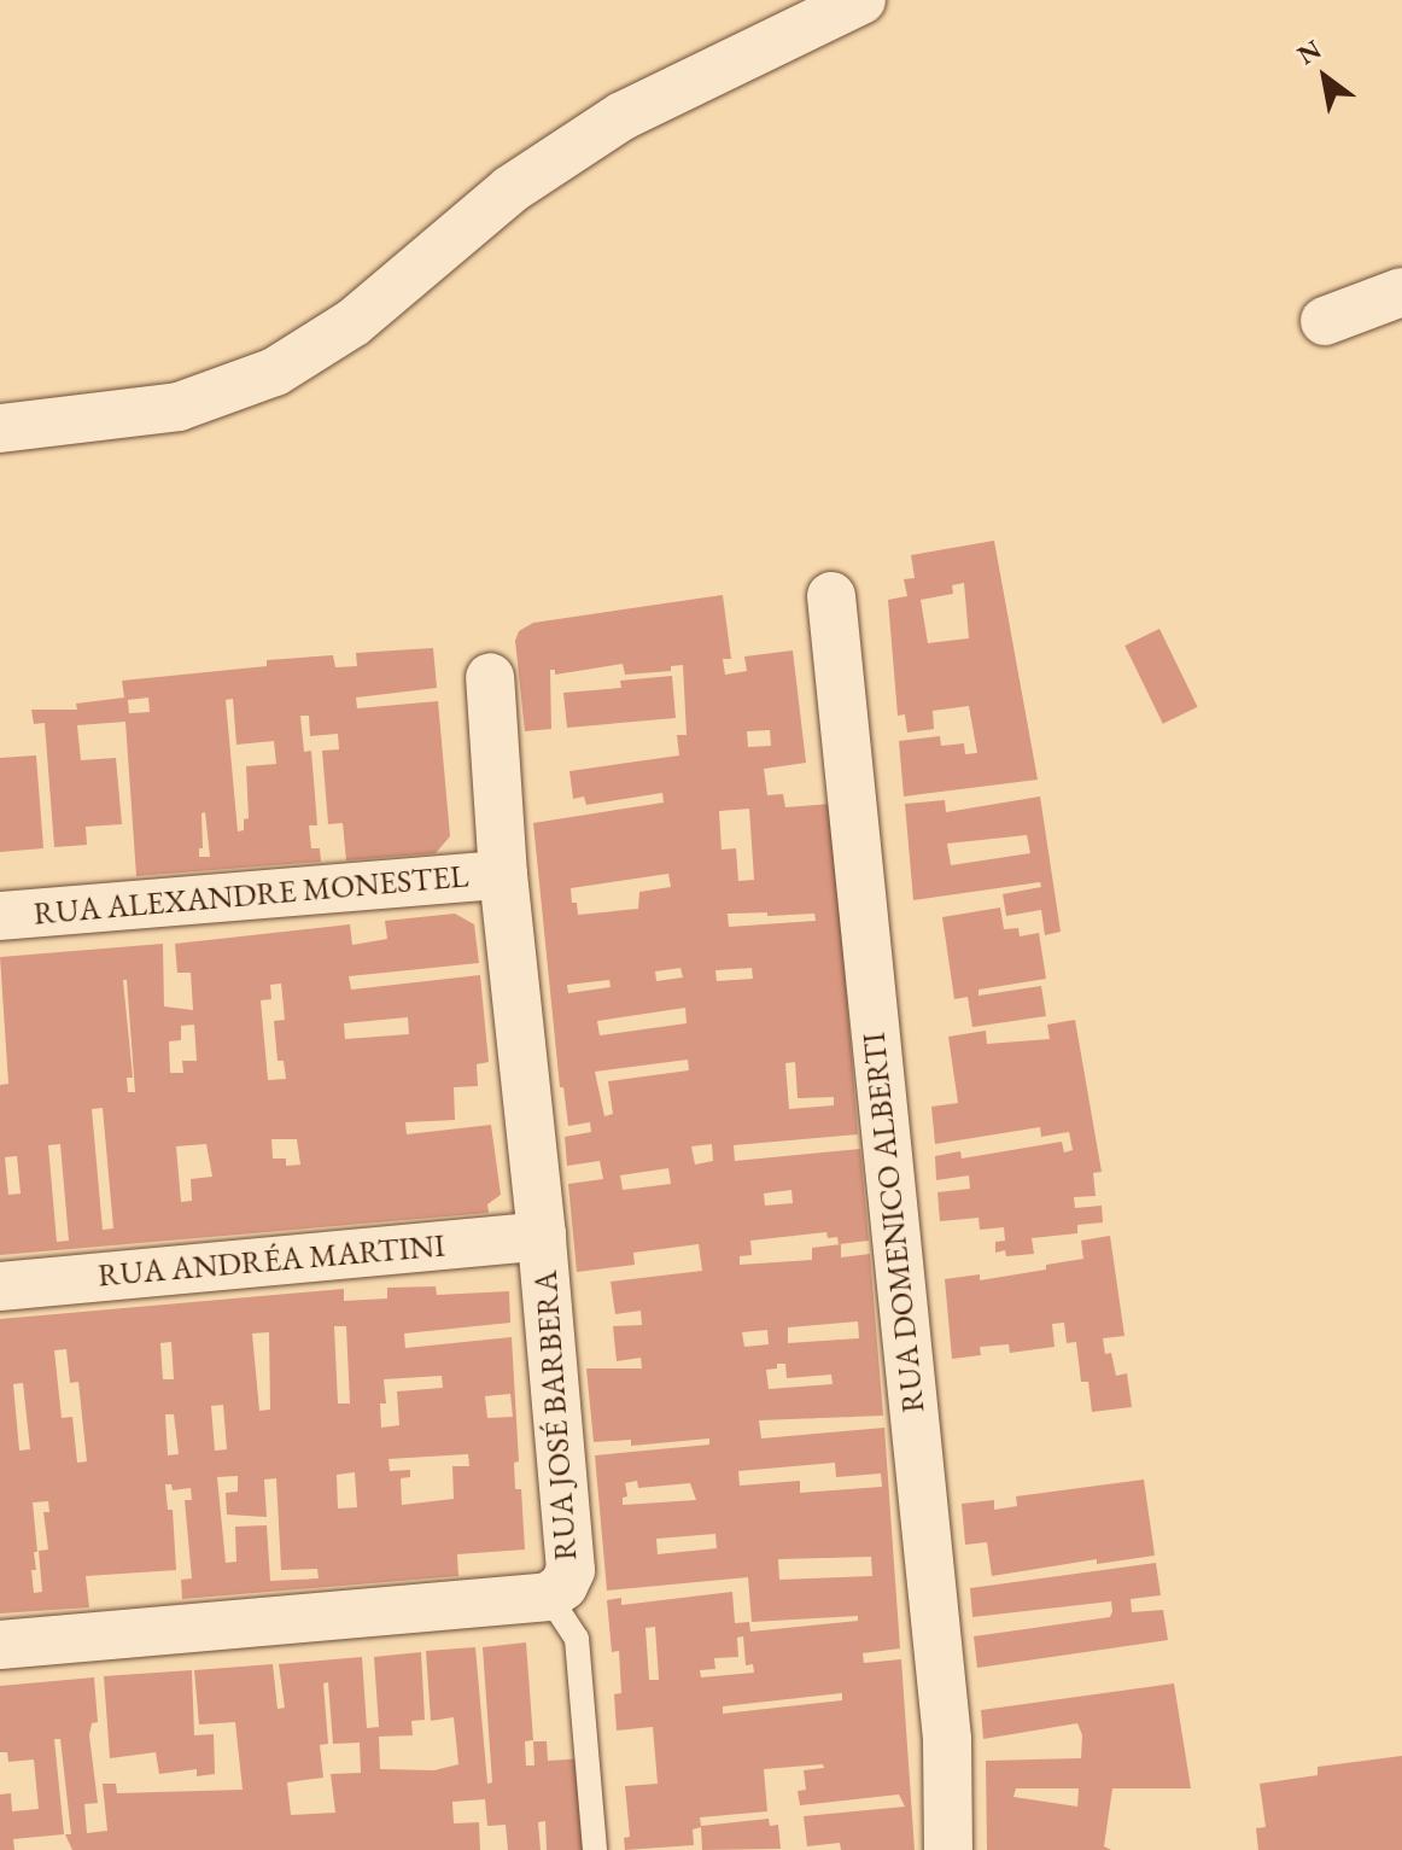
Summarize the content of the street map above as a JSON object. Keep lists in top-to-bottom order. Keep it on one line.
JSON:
{"streets":{"street":["RUA ALEXANDRE MONESTEL","RUA DOMENICO ALBERTI","RUA ANDRÉA MARTINI","RUA JOSÉ BARBERA"]},"crossings":[["RUA ALEXANDRE MONESTEL","RUA JOSÉ BARBERA"],["RUA ANDRÉA MARTINI","RUA JOSÉ BARBERA"]],"north":"top left"}
